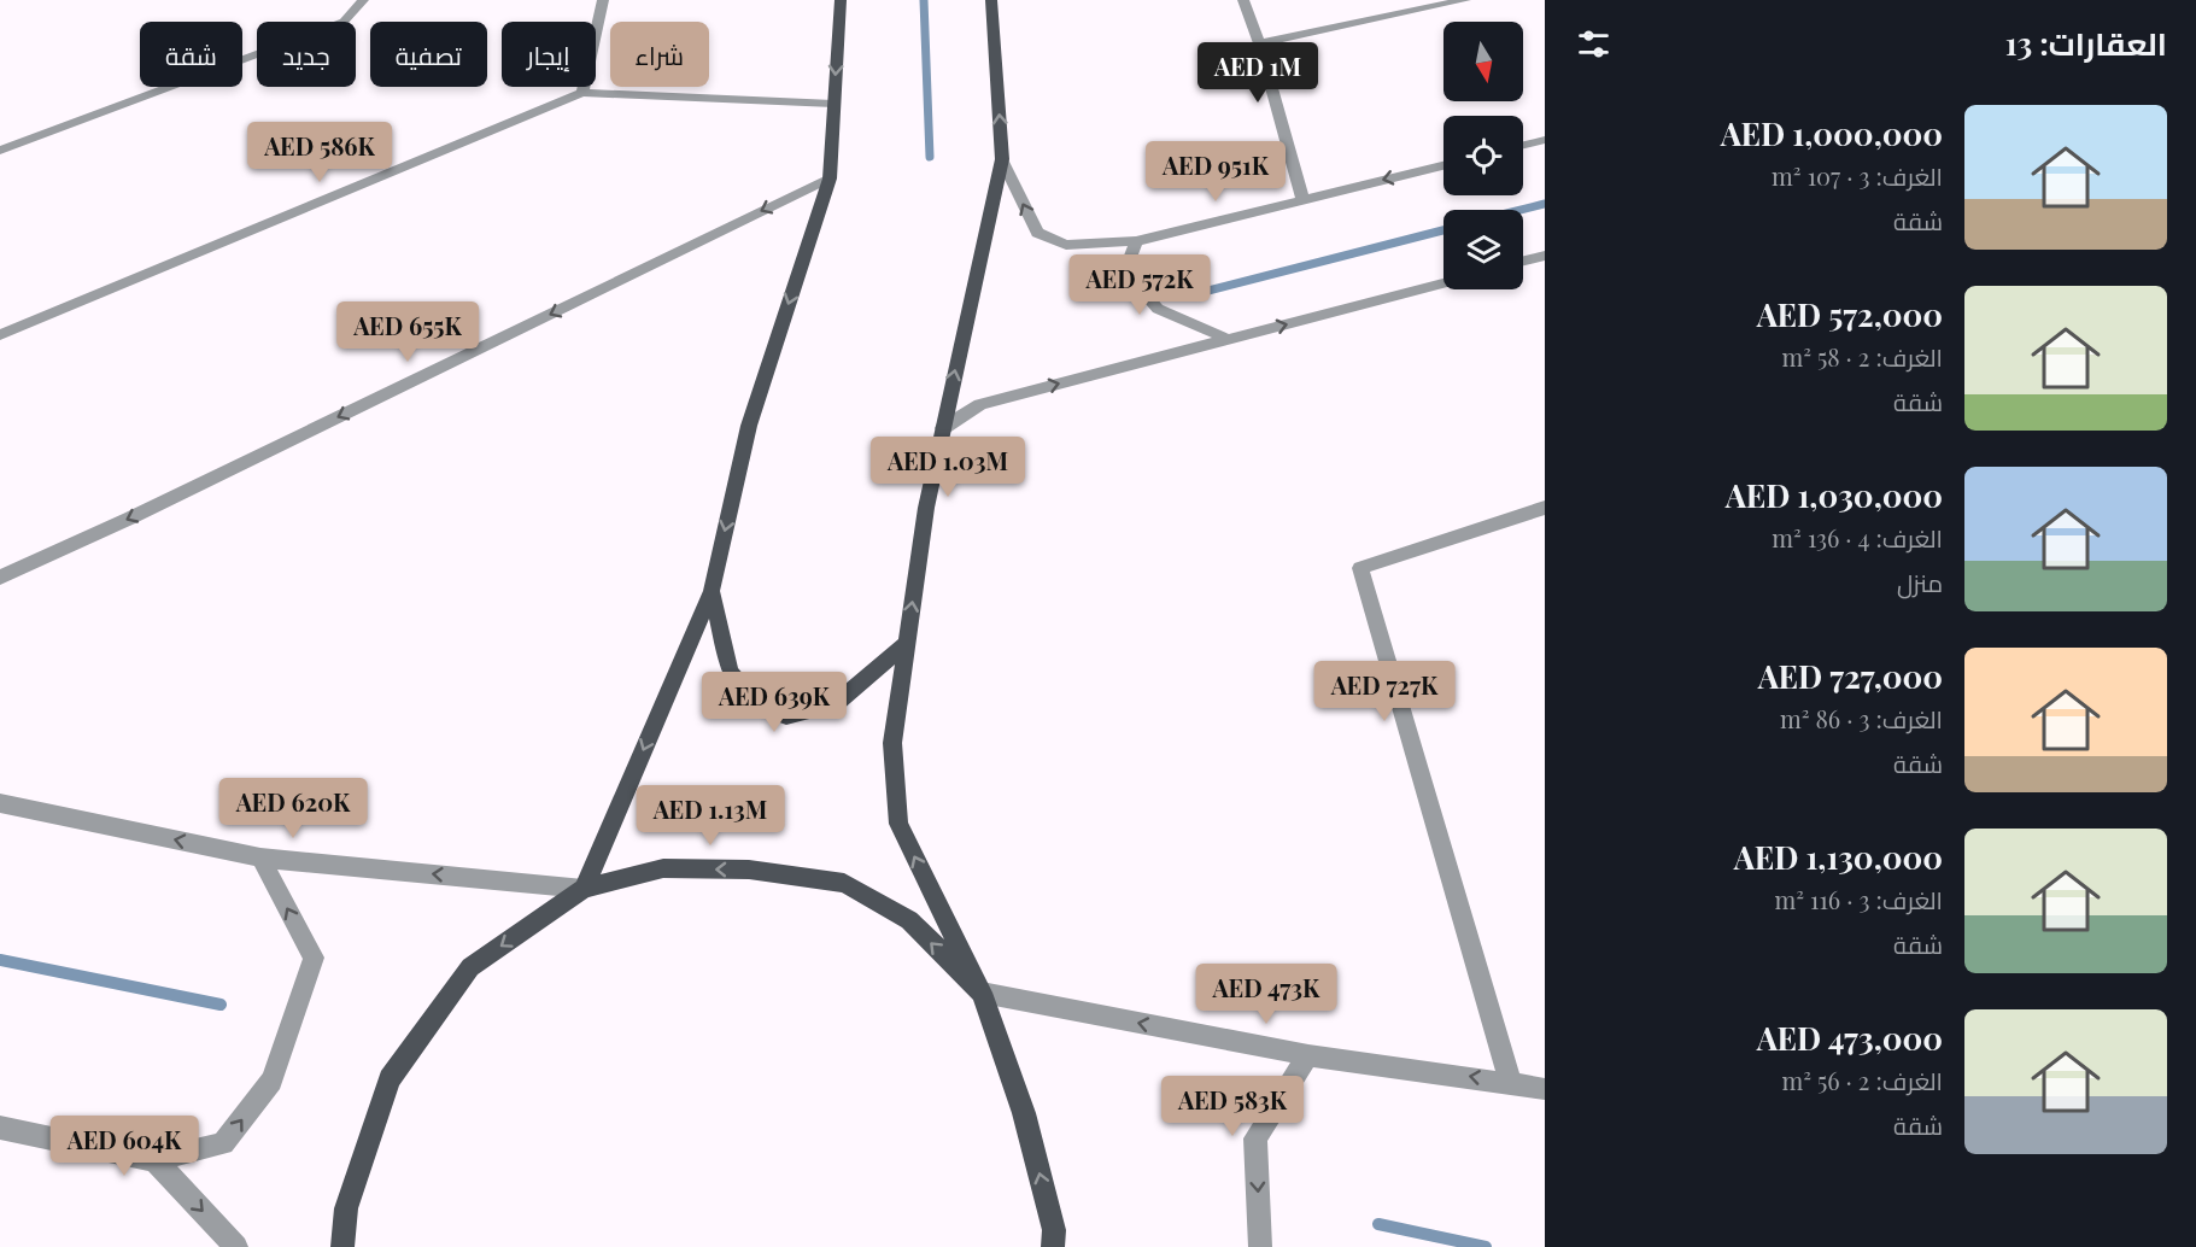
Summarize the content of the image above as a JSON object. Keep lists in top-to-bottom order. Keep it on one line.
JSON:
{"north":"bottom","page":{"heading":"العقارات: 13","chip":["شراء","إيجار","تصفية","جديد","شقة"],"price":["AED 1M","AED 586K","AED 951K","AED 572K","AED 655K","AED 1.03M","AED 727K","AED 639K","AED 620K","AED 1.13M","AED 473K","AED 583K","AED 604K"],"list":[{"name":"AED 1,000,000","note":"الغرف: 3 · 107 m² · شقة"},{"name":"AED 572,000","note":"الغرف: 2 · 58 m² · شقة"},{"name":"AED 1,030,000","note":"الغرف: 4 · 136 m² · منزل"},{"name":"AED 727,000","note":"الغرف: 3 · 86 m² · شقة"},{"name":"AED 1,130,000","note":"الغرف: 3 · 116 m² · شقة"},{"name":"AED 473,000","note":"الغرف: 2 · 56 m² · شقة"}]}}
